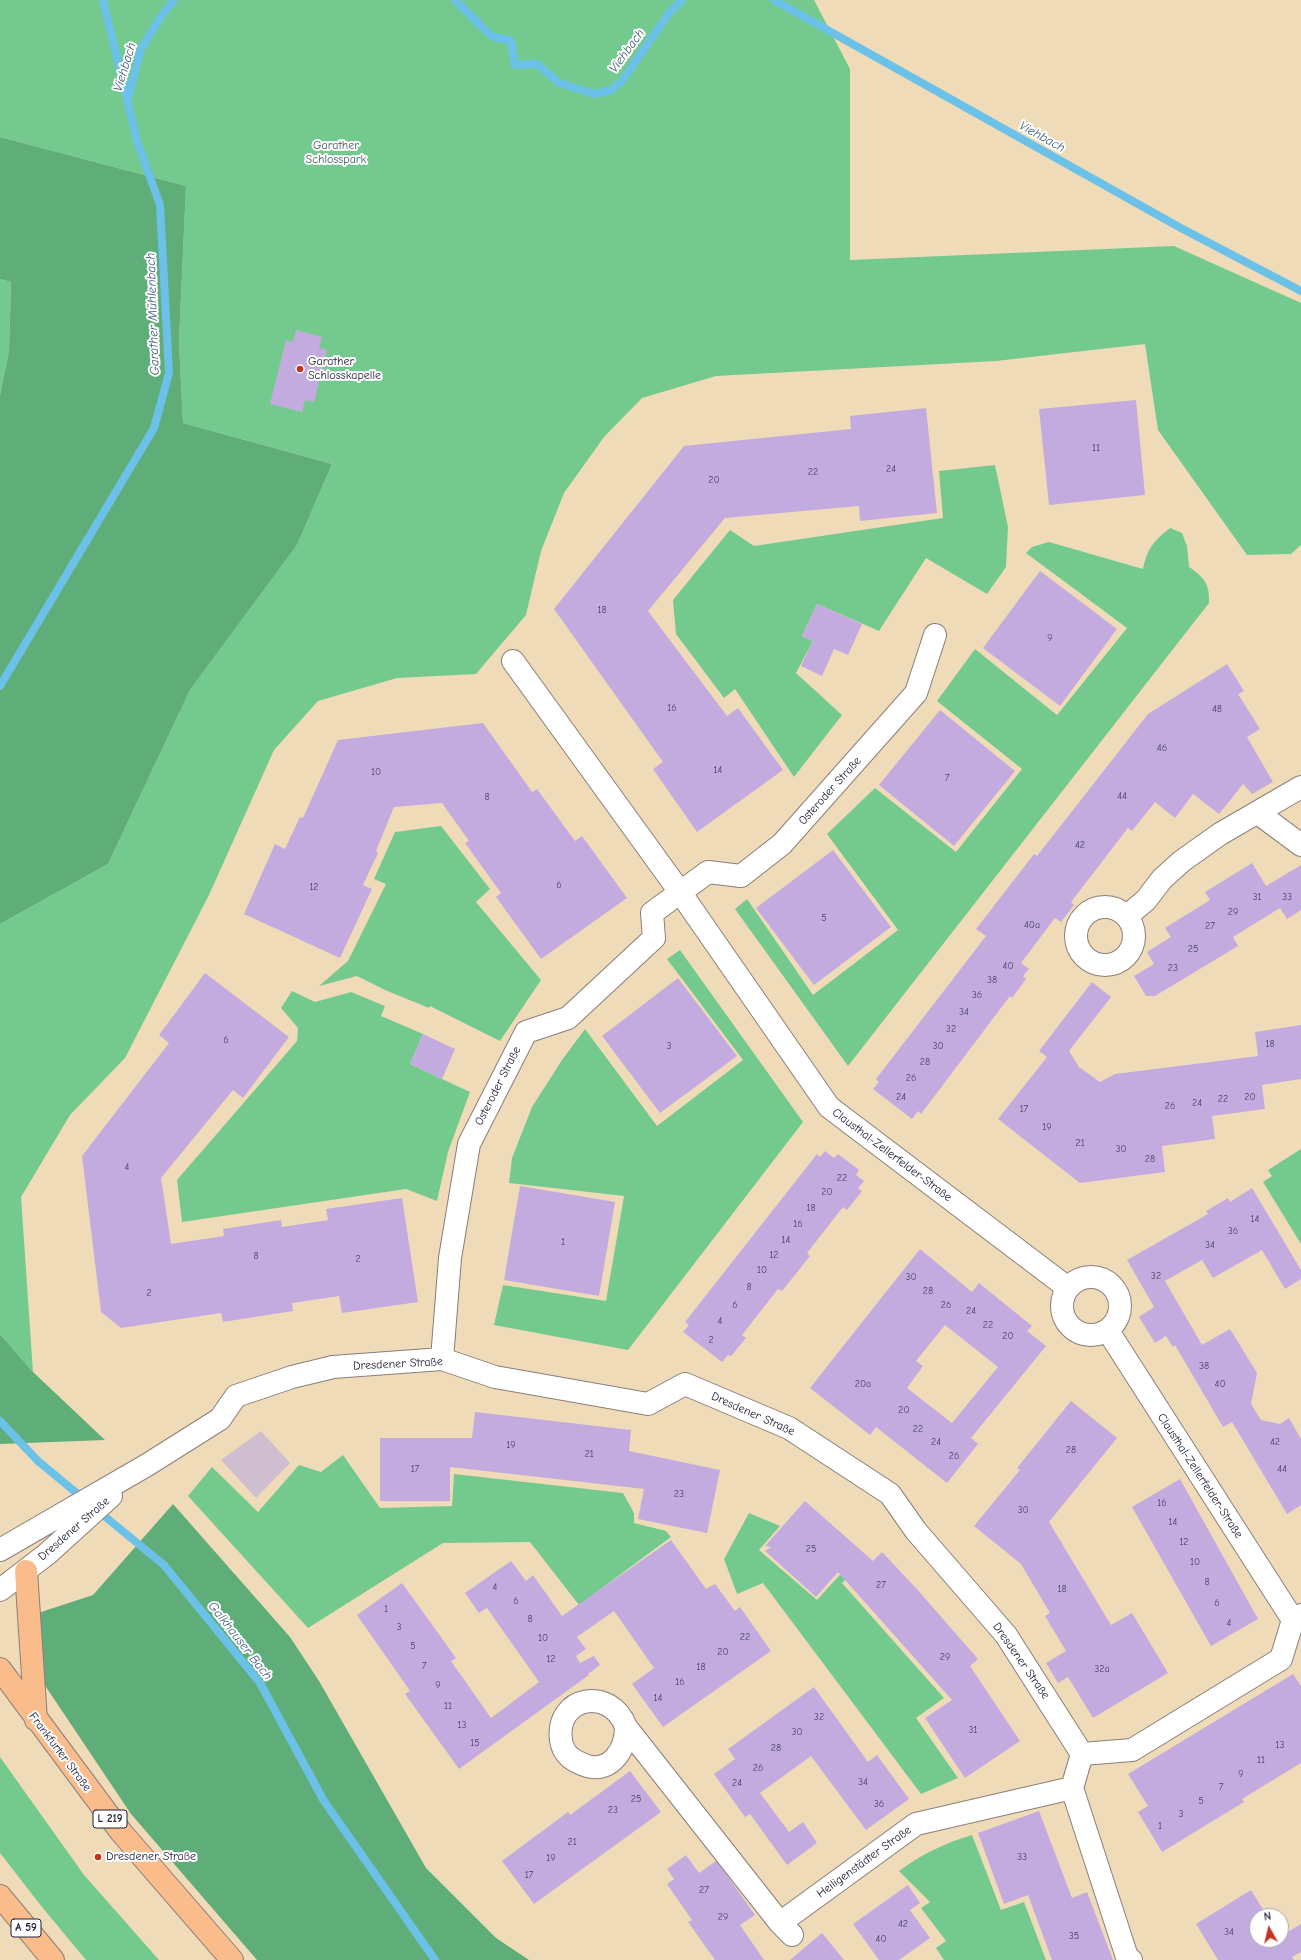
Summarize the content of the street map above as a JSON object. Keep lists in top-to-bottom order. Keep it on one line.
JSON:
{"streets":{"main road":["Frankfurter Straße","L 219","A 59"],"street":["Osteroder Straße","Clausthal-Zellerfelder-Straße","Dresdener Straße","Heiligenstädter Straße"]},"crossings":[["Osteroder Straße","Clausthal-Zellerfelder-Straße"],["Osteroder Straße","Dresdener Straße"],["Clausthal-Zellerfelder-Straße","Dresdener Straße"]],"water":["Viehbach","Garather Mühlenbach","Galkhauser Bach"],"parks":["Garather Schlosspark"],"places":["Garather Schlosskapelle","Dresdener Straße"],"house_numbers":["11","24","22","20","18","9","16","48","46","14","10","7","44","8","42","6","12","31","33","29","5","40a","27","25","40","23","38","36","34","32","6","18","3","30","28","26","24","20","22","24","26","17","19","21","30","28","4","22","20","18","14","16","36","14","1","34","12","8","2","10","32","30","8","28","2","6","26","24","4","22","20","2","38","20a","40","20","22","24","42","19","28","21","26","17","44","23","16","30","14","12","25","10","8","27","4","18","6","6","1","8","4","3","22","10","5","20","29","12","7","18","32a","16","9","14","11","32","13","31","30","15","13","28","11","26","9","34","24","7","25","5","36","23","3","1","21","33","19","17","27","29","42","34","35","40"],"north":"top"}
